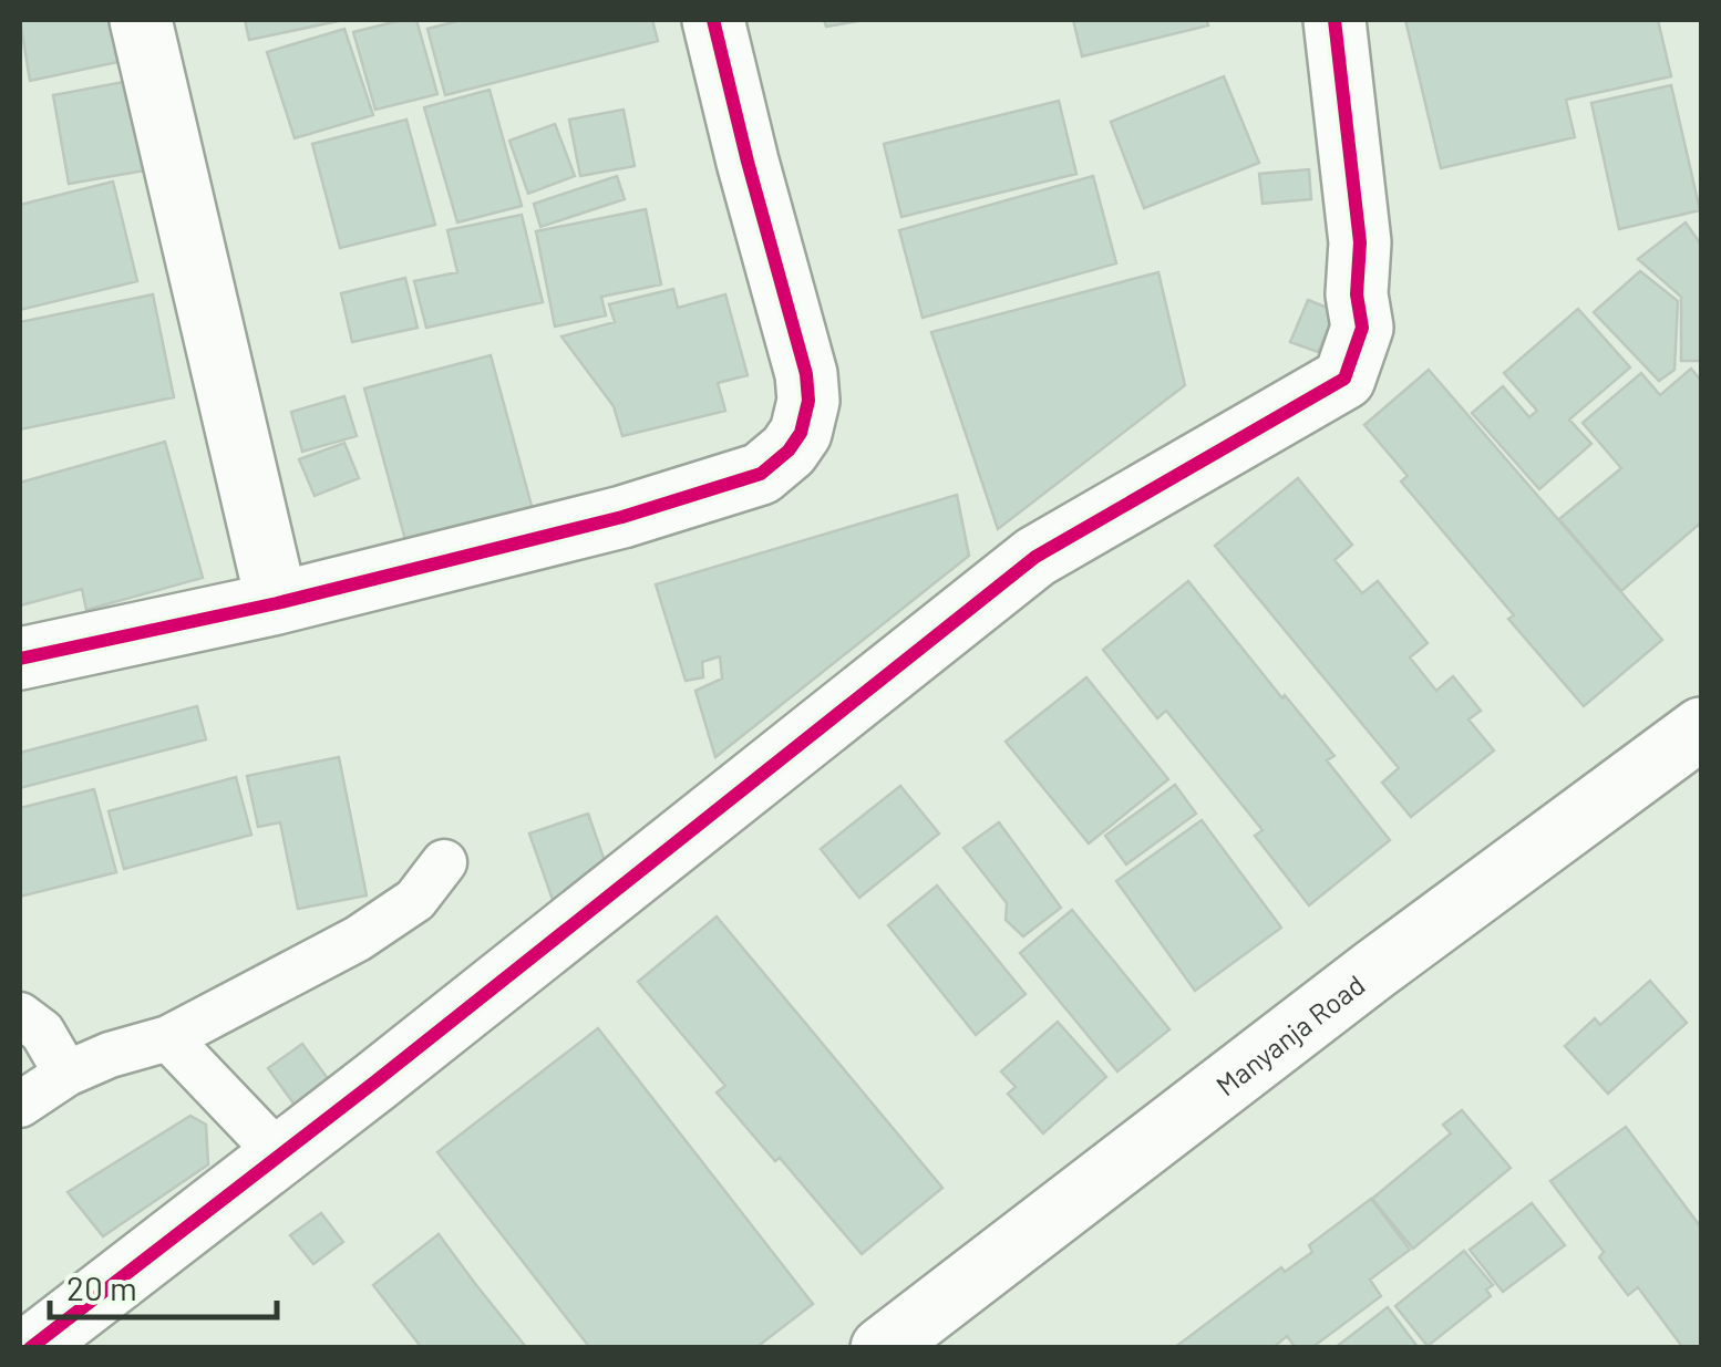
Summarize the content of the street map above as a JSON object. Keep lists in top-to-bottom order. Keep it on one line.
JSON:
{"streets":{"street":["Manyanja Road"]},"scale_bar":"20 m"}
